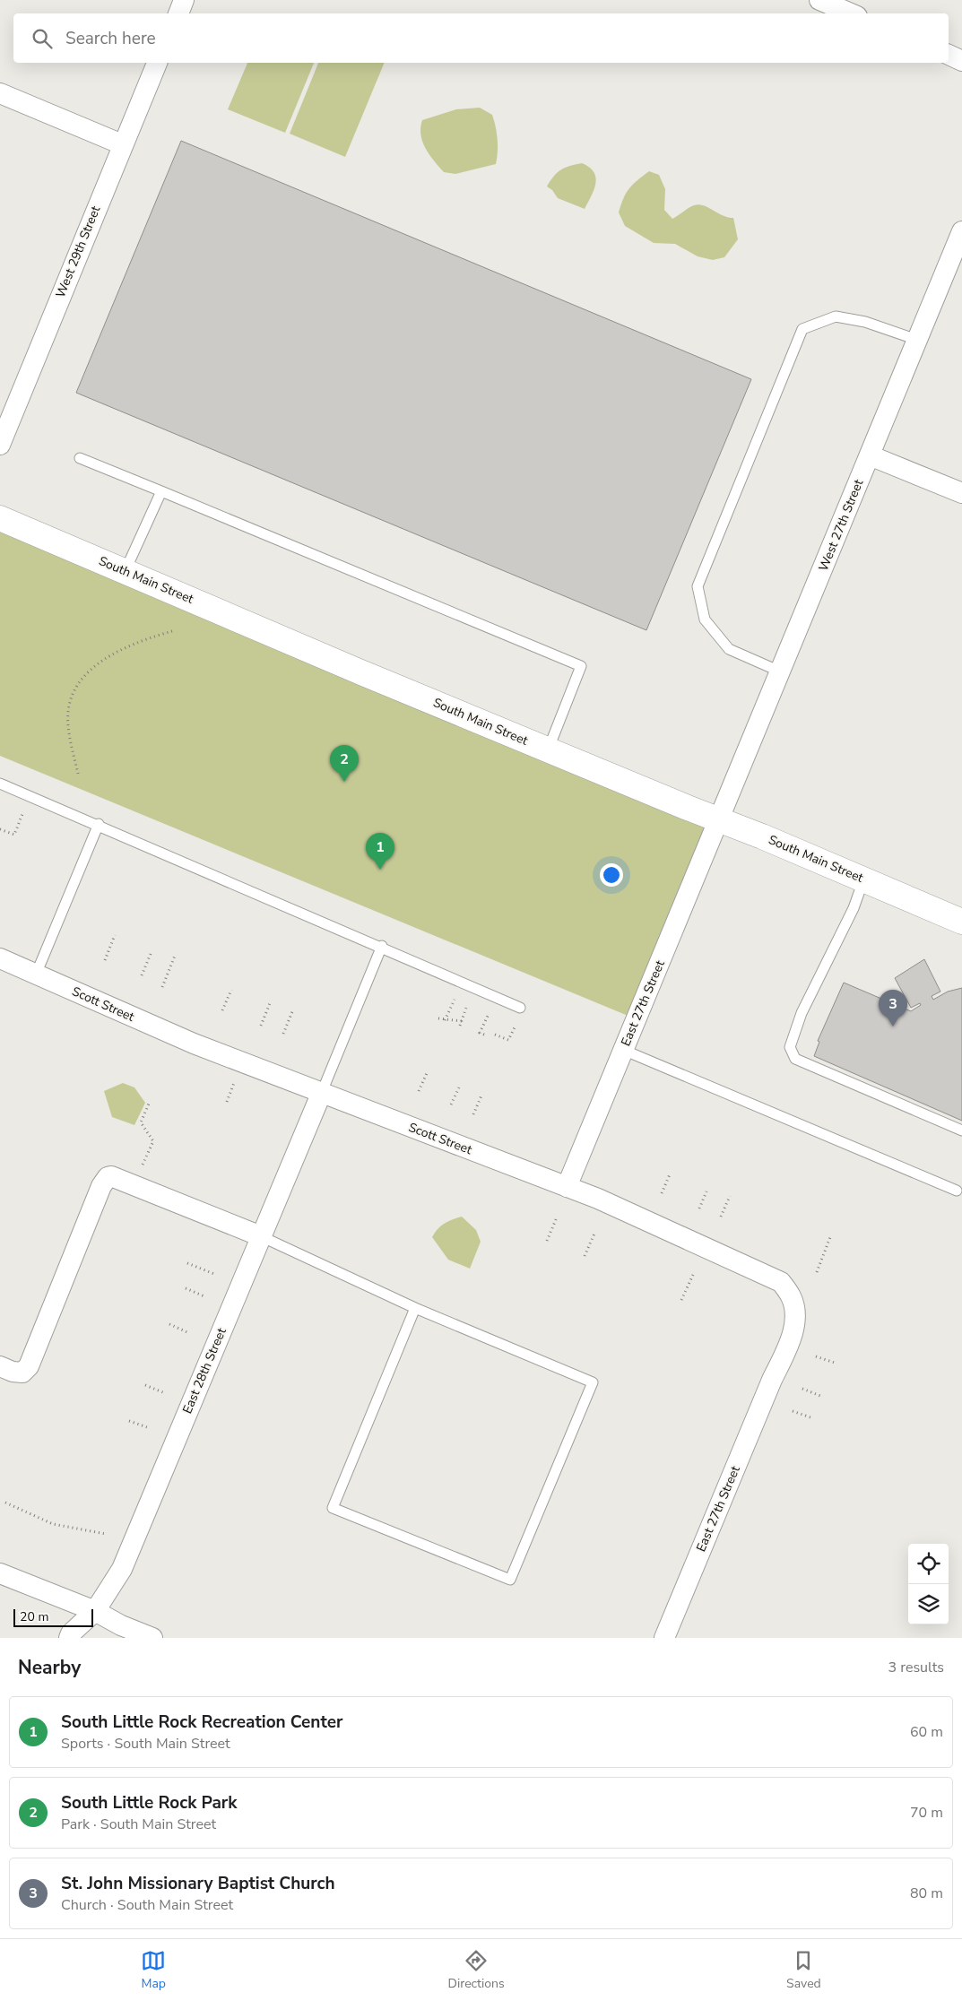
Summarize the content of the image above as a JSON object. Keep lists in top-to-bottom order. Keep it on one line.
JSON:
{"streets":{"street":["West 29th Street","West 27th Street","South Main Street","East 27th Street","Scott Street","East 28th Street"]},"crossings":[["West 27th Street","South Main Street"],["West 27th Street","East 27th Street"],["South Main Street","East 27th Street"],["East 27th Street","Scott Street"],["Scott Street","East 28th Street"]],"scale_bar":"20 m","page":{"search":"Search here","pins":["2","1","3"],"scale":"20 m","heading":["Nearby","3 results"],"list":[{"mark":"1","name":"South Little Rock Recreation Center","note":"Sports · South Main Street","value":"60 m"},{"mark":"2","name":"South Little Rock Park","note":"Park · South Main Street","value":"70 m"},{"mark":"3","name":"St. John Missionary Baptist Church","note":"Church · South Main Street","value":"80 m"}],"nav":["Map","Directions","Saved"]}}
